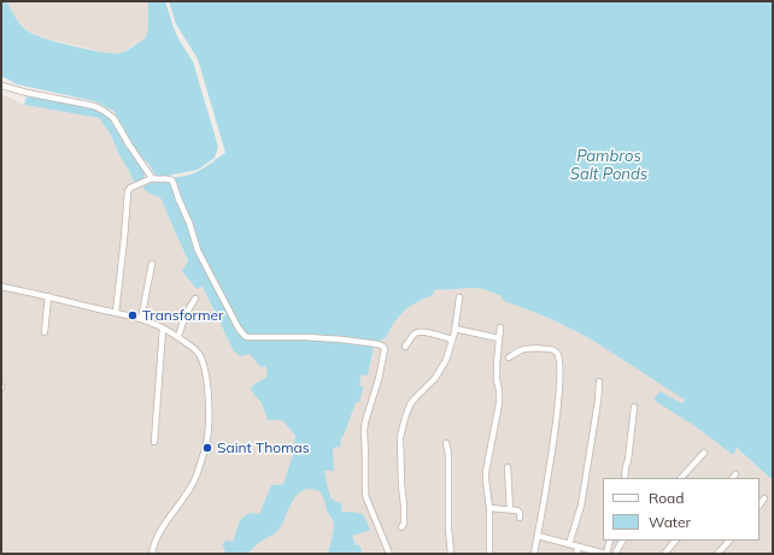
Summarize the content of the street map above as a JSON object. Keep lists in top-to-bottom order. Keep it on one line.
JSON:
{"water":["Pambros Salt Ponds"],"places":["Transformer","Saint Thomas"],"legend":["Road","Water"]}
